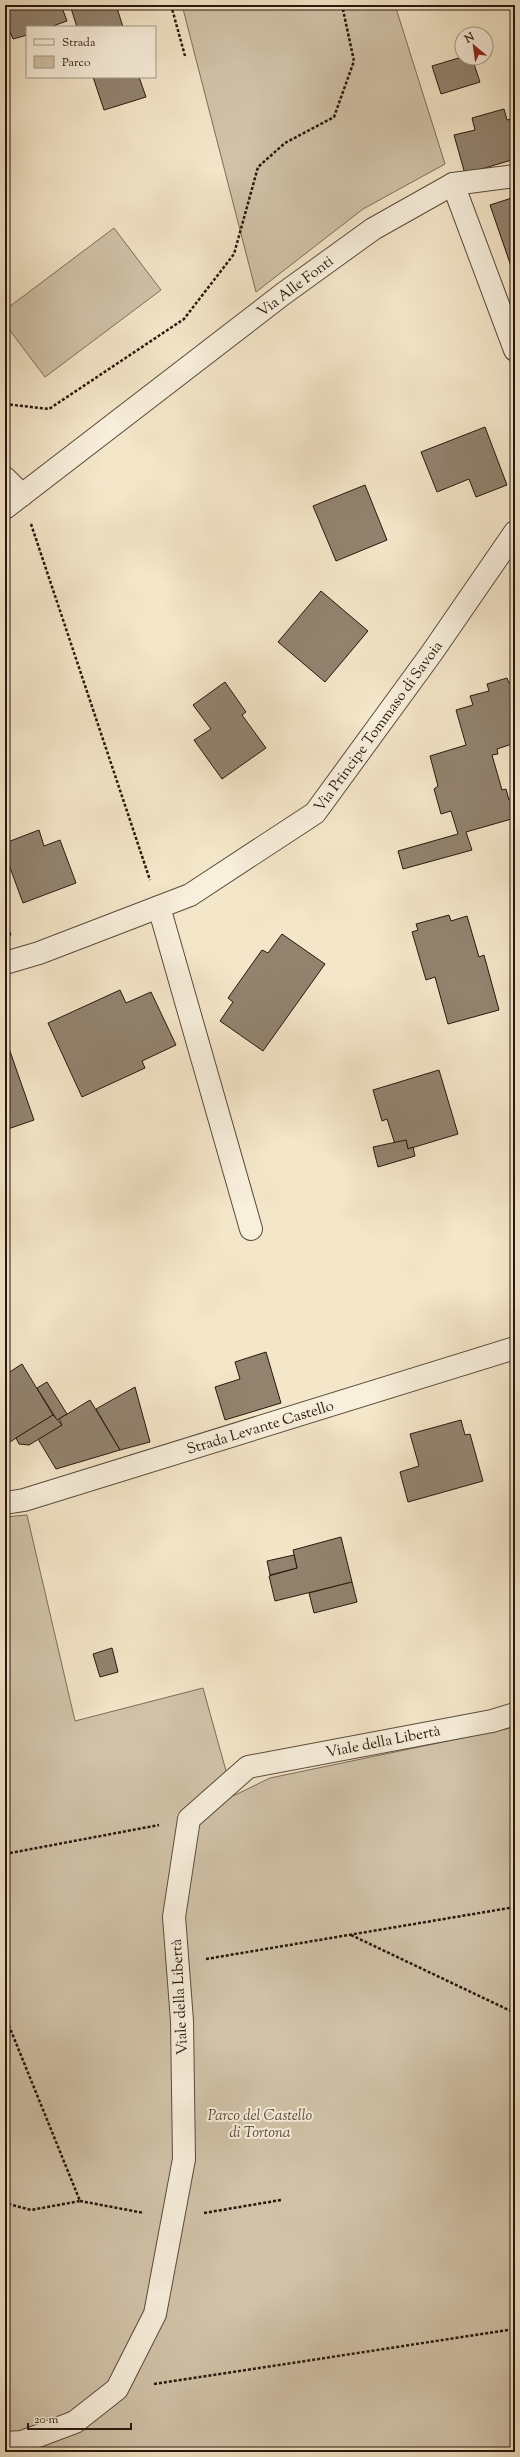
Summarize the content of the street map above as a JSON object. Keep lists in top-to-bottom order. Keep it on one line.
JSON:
{"streets":{"street":["Via Alle Fonti","Via Principe Tommaso di Savoia","Strada Levante Castello","Viale della Libertà"]},"parks":["Parco del Castello di Tortona"],"legend":["Strada","Parco"],"scale_bar":"20 m","north":"top left"}
